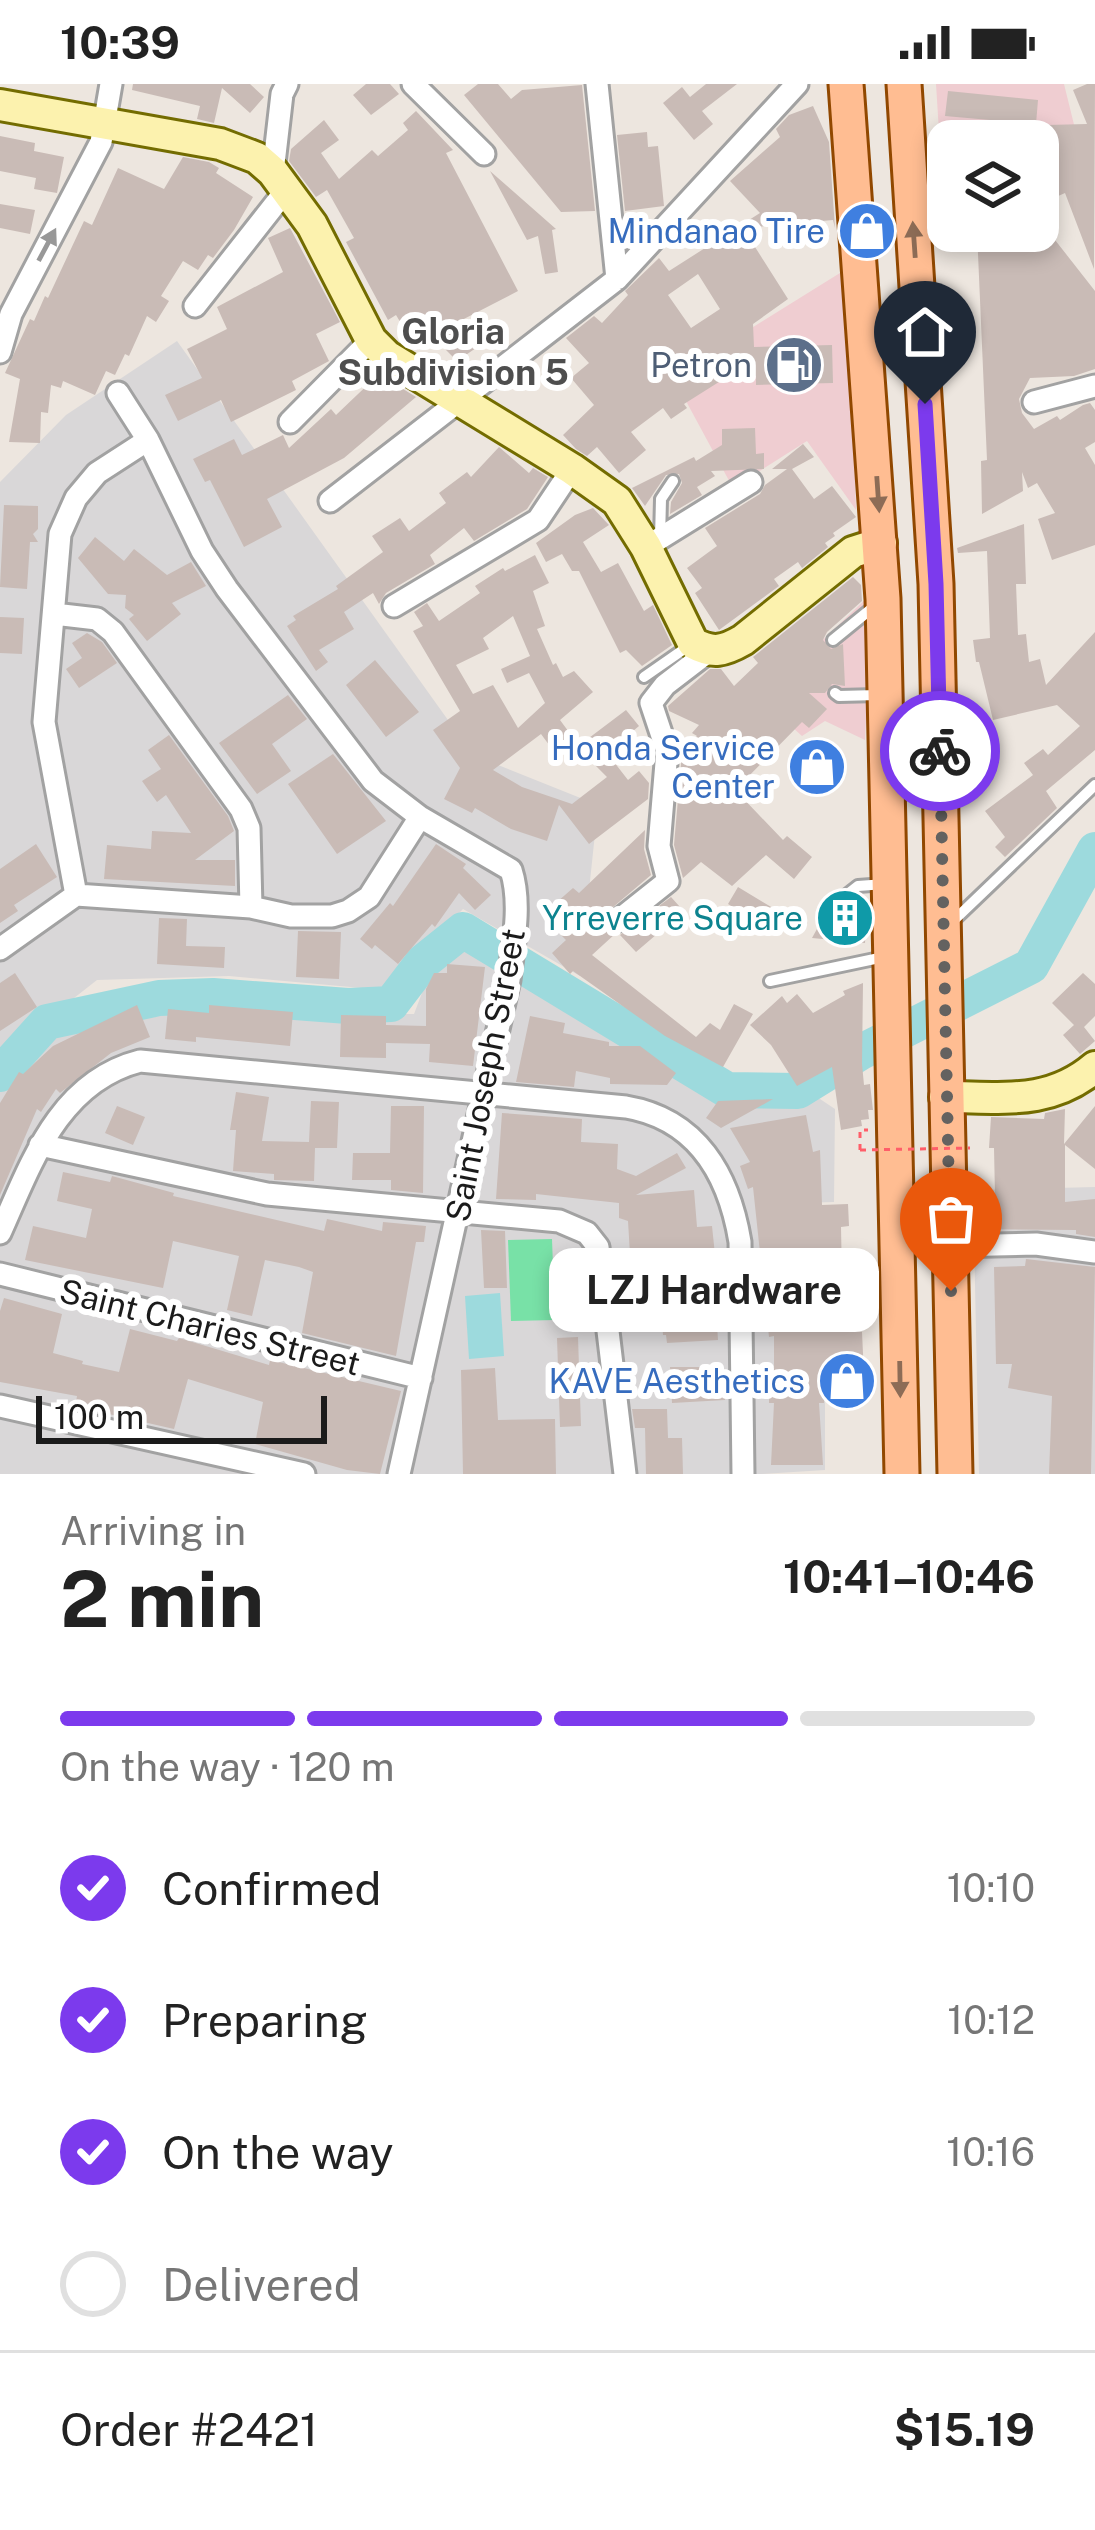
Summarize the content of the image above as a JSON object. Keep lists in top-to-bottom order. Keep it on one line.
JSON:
{"streets":{"street":["Saint Joseph Street","Saint Charies Street"]},"crossings":[["Saint Joseph Street","Saint Charies Street"]],"districts":["Gloria Subdivision 5"],"places":{"shop":["Mindanao Tire","Honda Service Center","KAVE Aesthetics"],"fuel station":["Petron"],"building":["Yrreverre Square"],"other":["LZJ Hardware"]},"scale_bar":"100 m","page":{"status":"10:39","bubble":"LZJ Hardware","scale":"100 m","heading":["2 min","Arriving in","10:41–10:46"],"panel":["Order #2421","$15.19"],"bar":"On the way · 120 m","list":[["Confirmed","10:10"],["Preparing","10:12"],["On the way","10:16"],"Delivered"]}}
